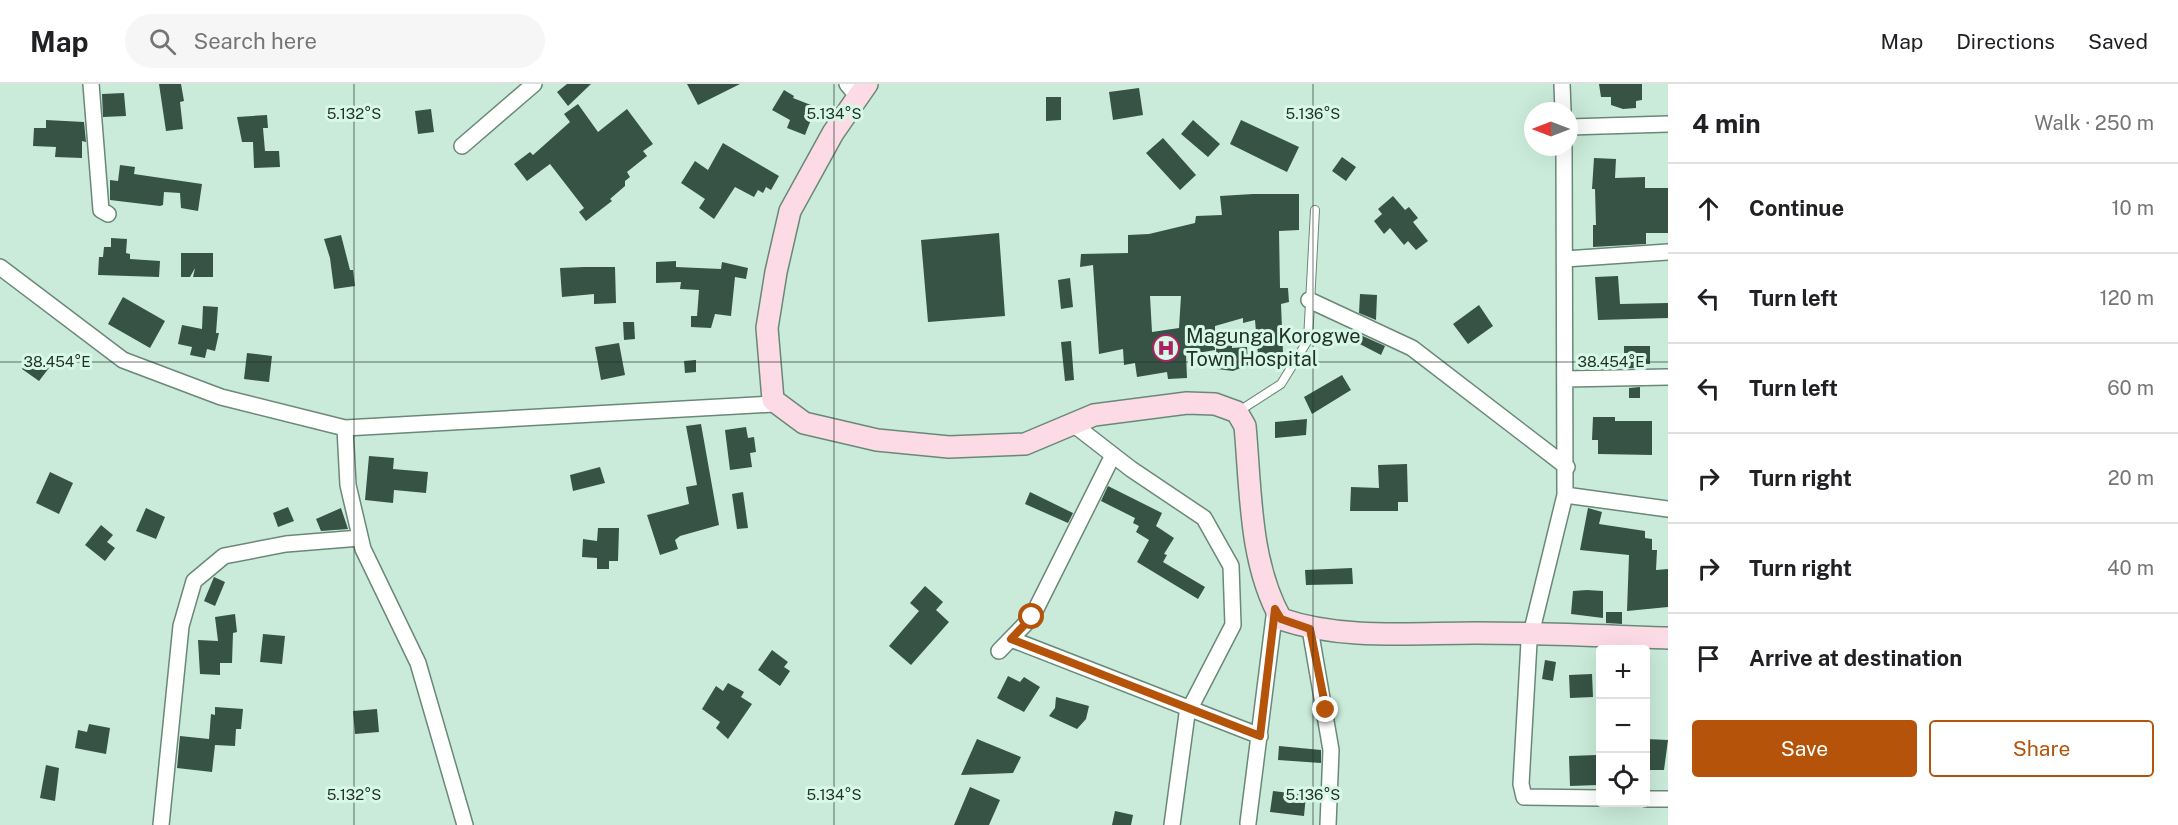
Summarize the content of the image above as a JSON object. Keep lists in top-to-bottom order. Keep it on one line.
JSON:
{"places":{"hospital":["Magunga Korogwe Town Hospital"]},"north":"left","page":{"header":"Map","search":"Search here","nav":["Map","Directions","Saved"],"heading":["4 min","Walk · 250 m"],"list":[["Continue","10 m"],["Turn left","120 m"],["Turn left","60 m"],["Turn right","20 m"],["Turn right","40 m"],"Arrive at destination"],"map_buttons":["+","−"],"buttons":["Save","Share"]},"coordinates":["5.132°S","5.134°S","5.136°S","38.454°E"]}
